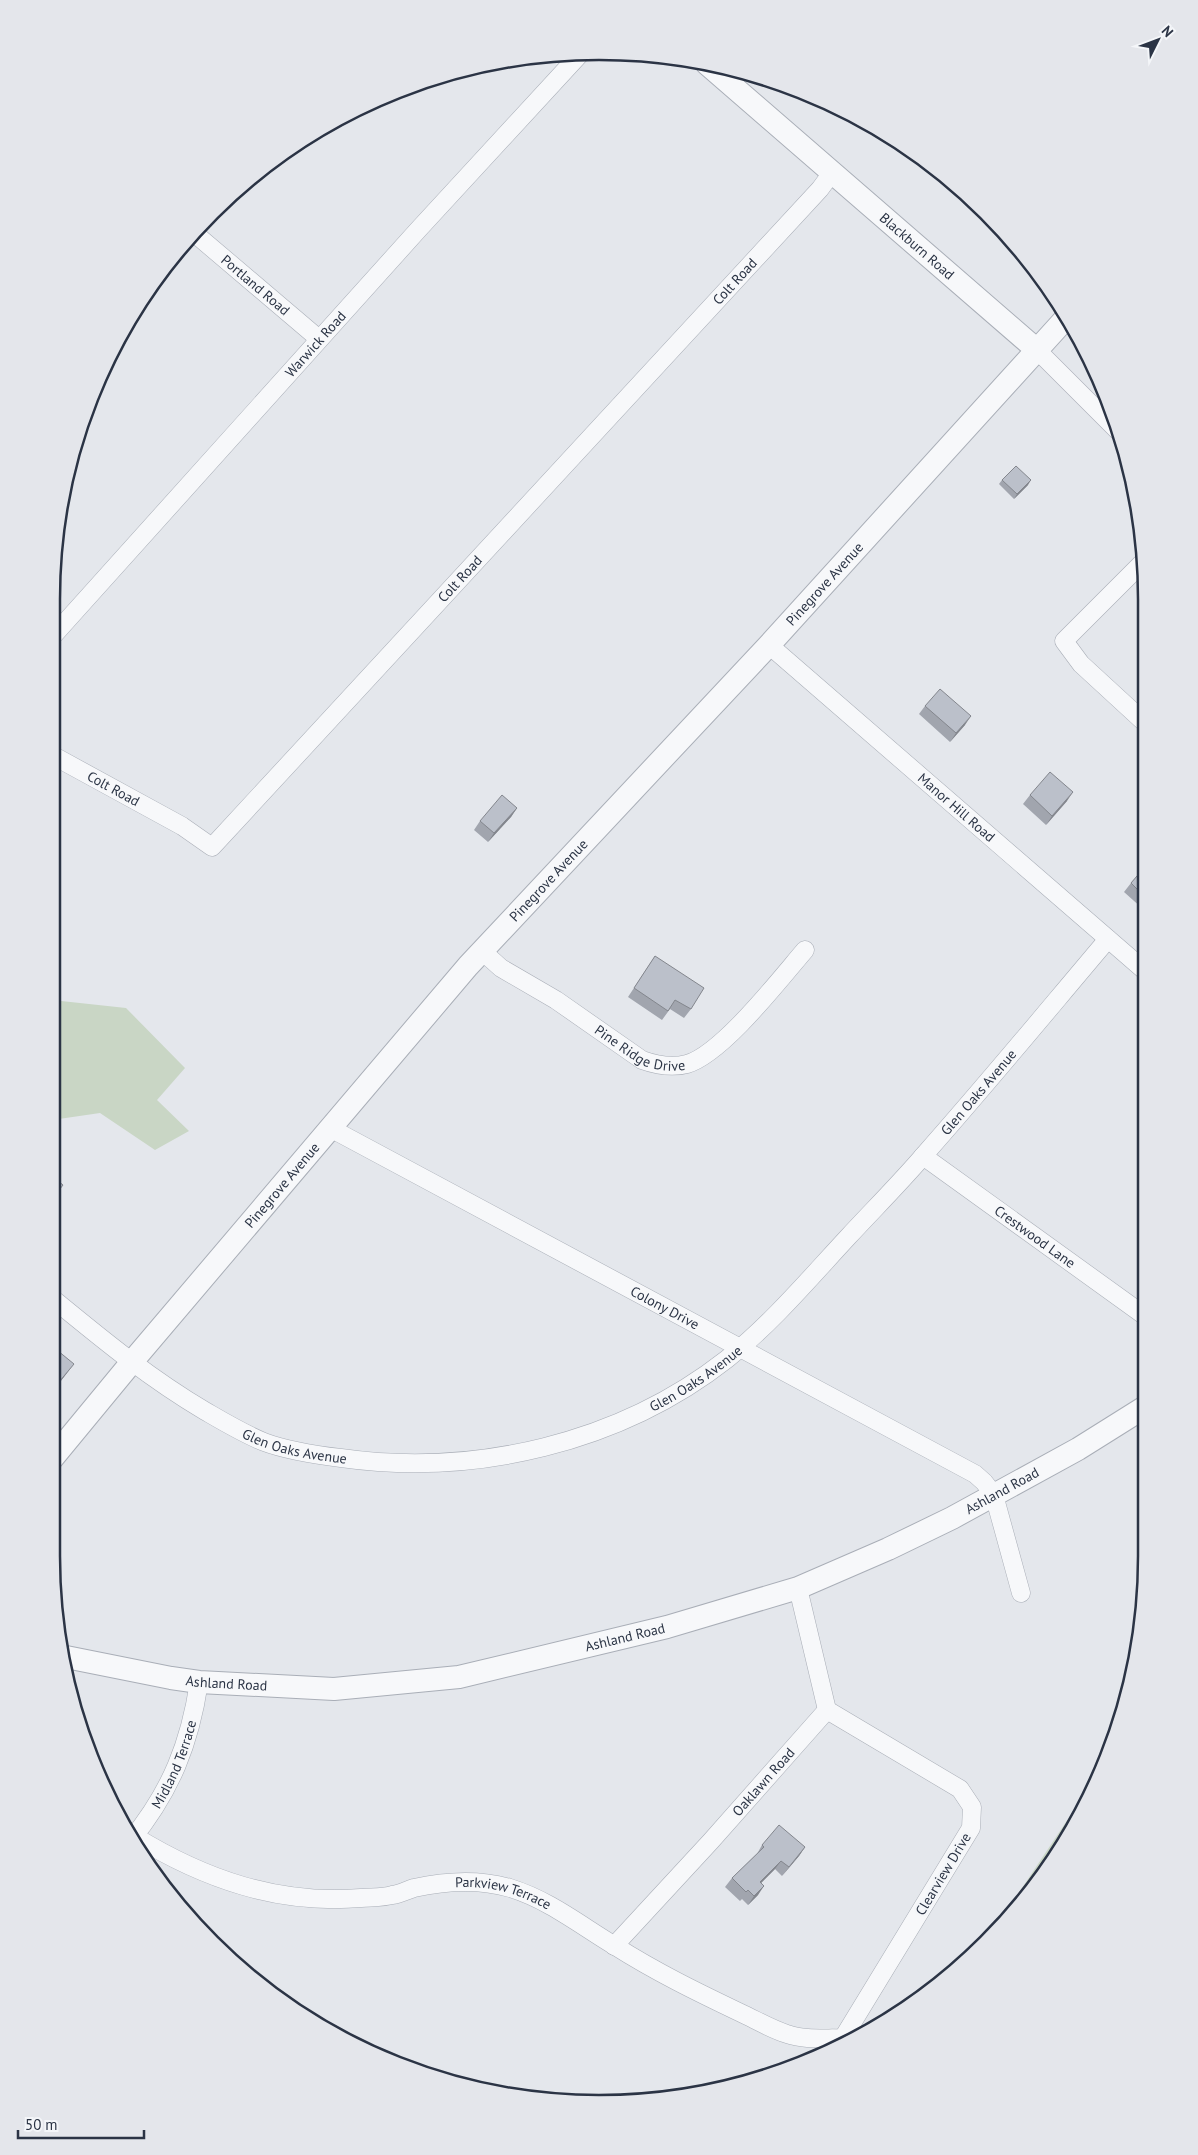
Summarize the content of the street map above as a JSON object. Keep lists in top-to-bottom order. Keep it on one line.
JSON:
{"streets":{"street":["Blackburn Road","Colt Road","Portland Road","Warwick Road","Pinegrove Avenue","Manor Hill Road","Pine Ridge Drive","Glen Oaks Avenue","Crestwood Lane","Colony Drive","Ashland Road","Midland Terrace","Oaklawn Road","Clearview Drive","Parkview Terrace"]},"crossings":[["Blackburn Road","Colt Road"],["Blackburn Road","Pinegrove Avenue"],["Portland Road","Warwick Road"],["Pinegrove Avenue","Manor Hill Road"],["Pinegrove Avenue","Pine Ridge Drive"],["Pinegrove Avenue","Glen Oaks Avenue"],["Pinegrove Avenue","Colony Drive"],["Manor Hill Road","Glen Oaks Avenue"],["Glen Oaks Avenue","Crestwood Lane"],["Glen Oaks Avenue","Colony Drive"],["Colony Drive","Ashland Road"],["Ashland Road","Midland Terrace"],["Oaklawn Road","Clearview Drive"],["Oaklawn Road","Parkview Terrace"]],"scale_bar":"50 m","north":"top right"}
